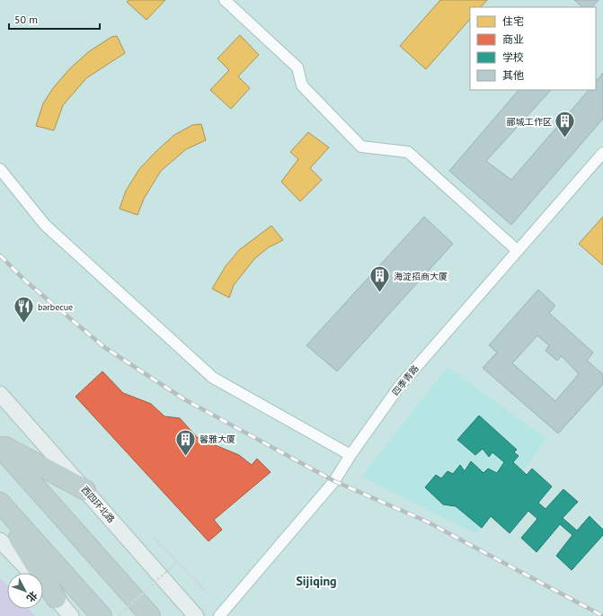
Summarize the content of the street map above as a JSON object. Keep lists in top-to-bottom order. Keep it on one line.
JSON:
{"streets":{"street":["四季青路","西四环北路"]},"districts":["Sijiqing"],"places":{"building":["郦城工作区","海淀招商大厦","馨雅大厦"],"restaurant":["barbecue"]},"legend":["住宅","商业","学校","其他"],"scale_bar":"50 m","north":"bottom right"}
